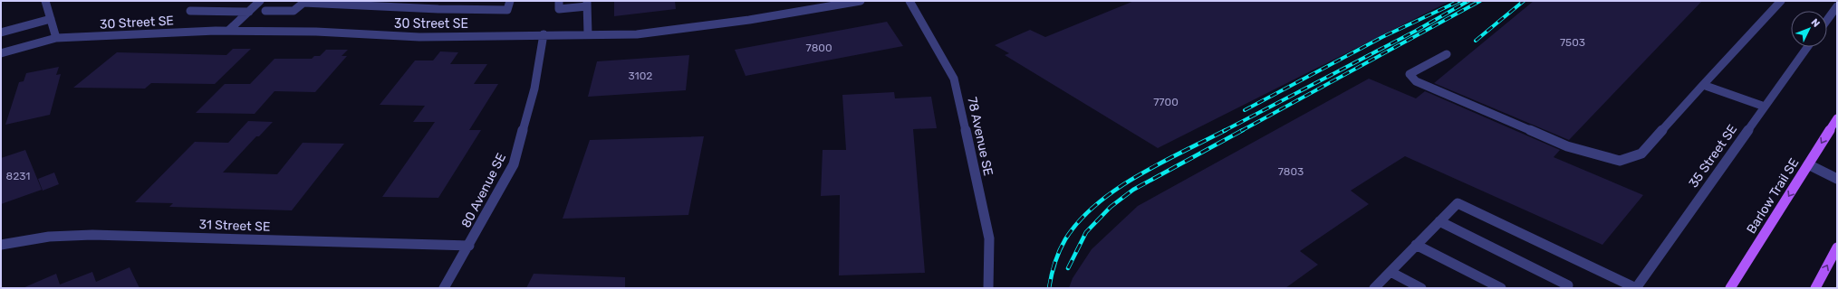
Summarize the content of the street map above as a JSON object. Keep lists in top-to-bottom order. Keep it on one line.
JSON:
{"streets":{"main road":["Barlow Trail SE"],"street":["30 Street SE","78 Avenue SE","35 Street SE","80 Avenue SE","31 Street SE"]},"crossings":[["30 Street SE","80 Avenue SE"],["80 Avenue SE","31 Street SE"]],"one_way":["Barlow Trail SE"],"house_numbers":["7503","7800","3102","7700","7803","8231"],"north":"top right"}
